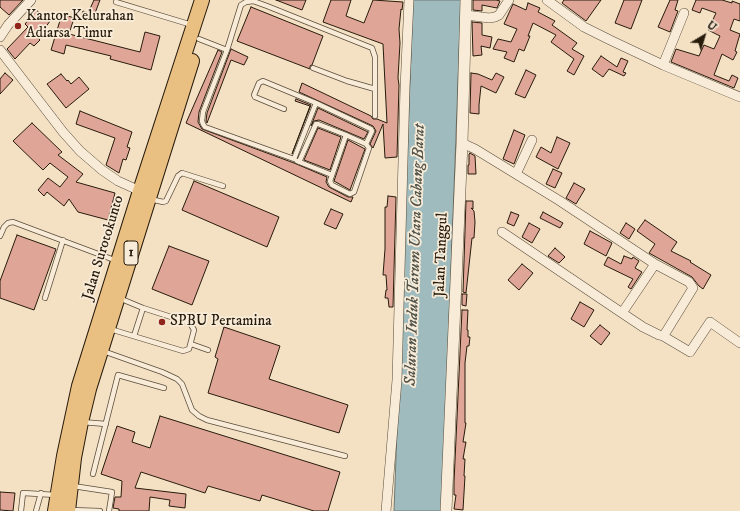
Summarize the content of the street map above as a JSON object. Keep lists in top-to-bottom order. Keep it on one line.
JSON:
{"streets":{"main road":["Jalan Surotokunto","1"],"street":["Jalan Tanggul"]},"water":["Saluran Induk Tarum Utara Cabang Barat"],"places":["Kantor Kelurahan Adiarsa Timur","SPBU Pertamina"],"north":"top right"}
